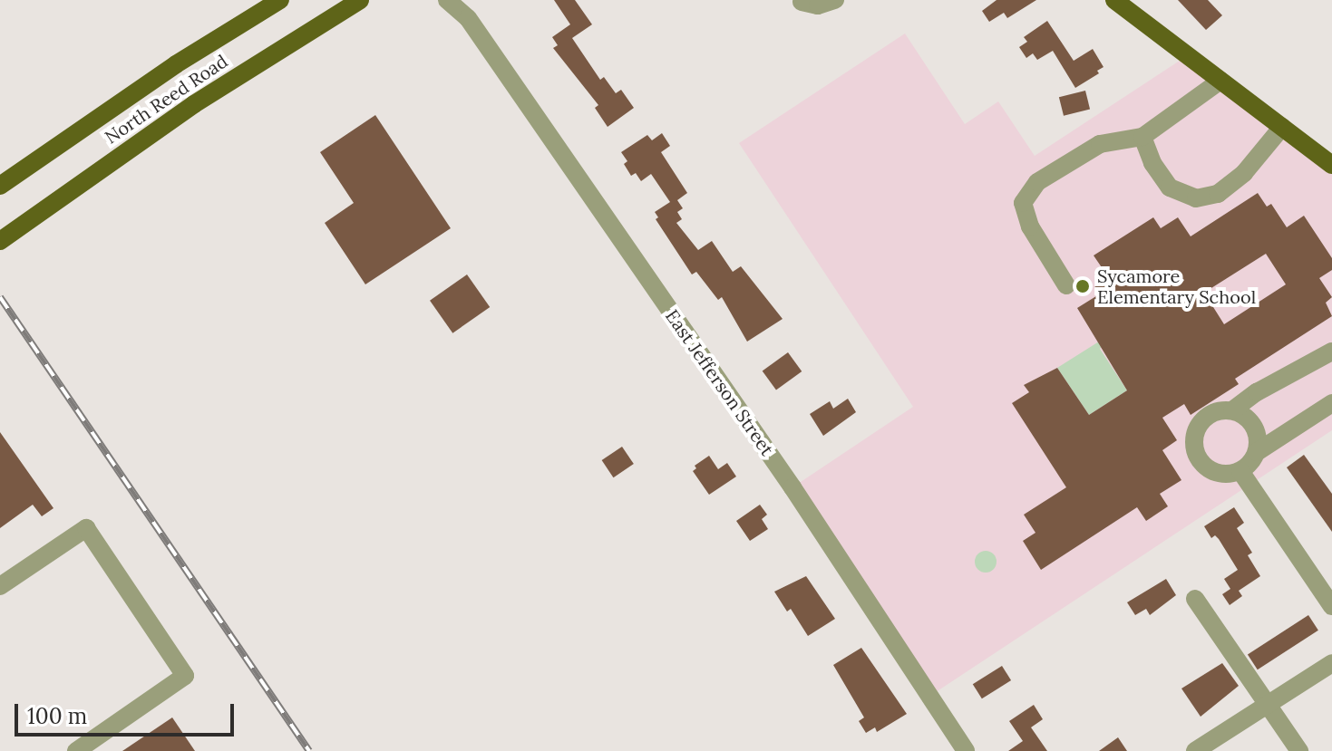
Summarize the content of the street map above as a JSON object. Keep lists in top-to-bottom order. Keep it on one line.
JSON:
{"streets":{"main road":["North Reed Road"],"street":["East Jefferson Street"]},"places":["Sycamore Elementary School"],"scale_bar":"100 m"}
